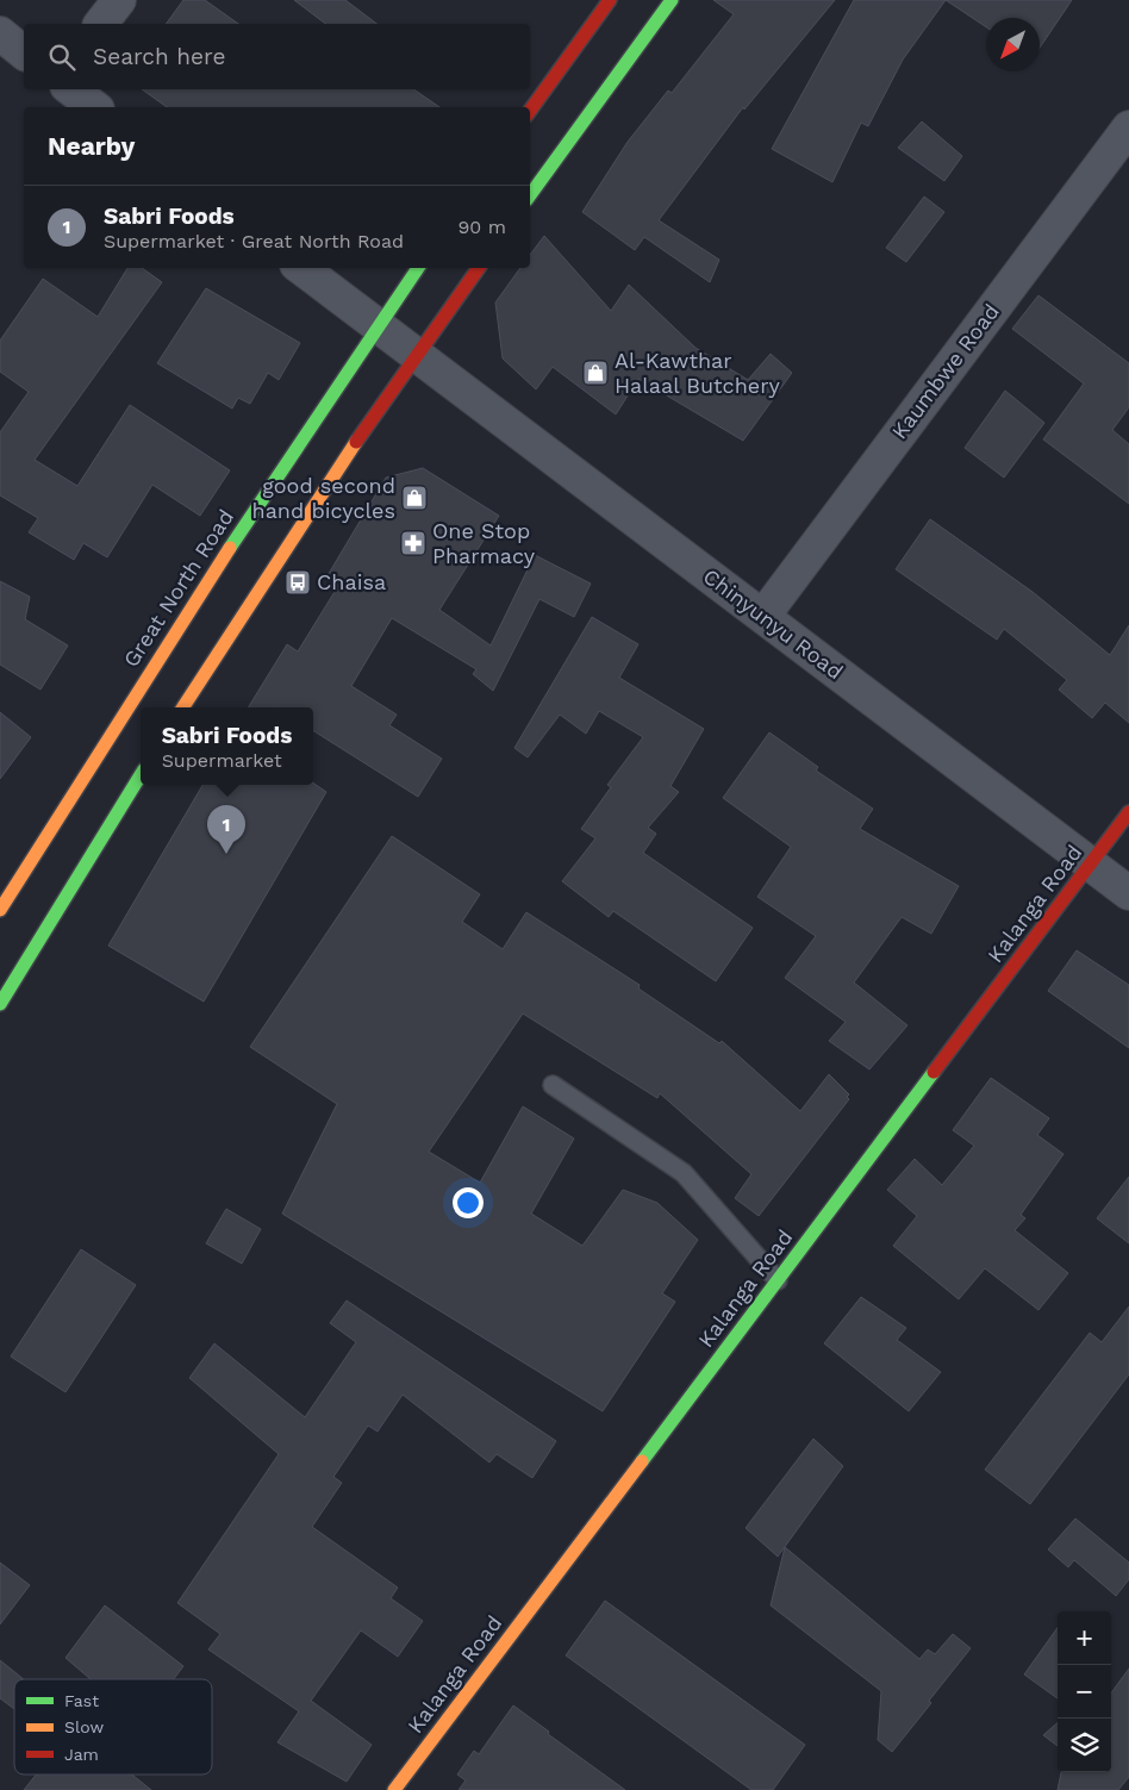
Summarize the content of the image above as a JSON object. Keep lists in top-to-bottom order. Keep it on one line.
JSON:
{"streets":{"main road":["Great North Road","Kalanga Road"],"street":["Kaumbwe Road","Chinyunyu Road"]},"crossings":[["Kaumbwe Road","Chinyunyu Road"],["Great North Road","Chinyunyu Road"],["Chinyunyu Road","Kalanga Road"]],"places":{"shop":["Al-Kawthar Halaal Butchery","good second hand bicycles"],"pharmacy":["One Stop Pharmacy"],"bus stop":["Chaisa"]},"legend":["Fast","Slow","Jam"],"north":"bottom left","page":{"search":"Search here","heading":"Nearby","list":[{"mark":"1","name":"Sabri Foods","note":"Supermarket · Great North Road","value":"90 m"}],"popup":["Sabri Foods","Supermarket"],"pins":"1","map_buttons":["+","−"]}}
